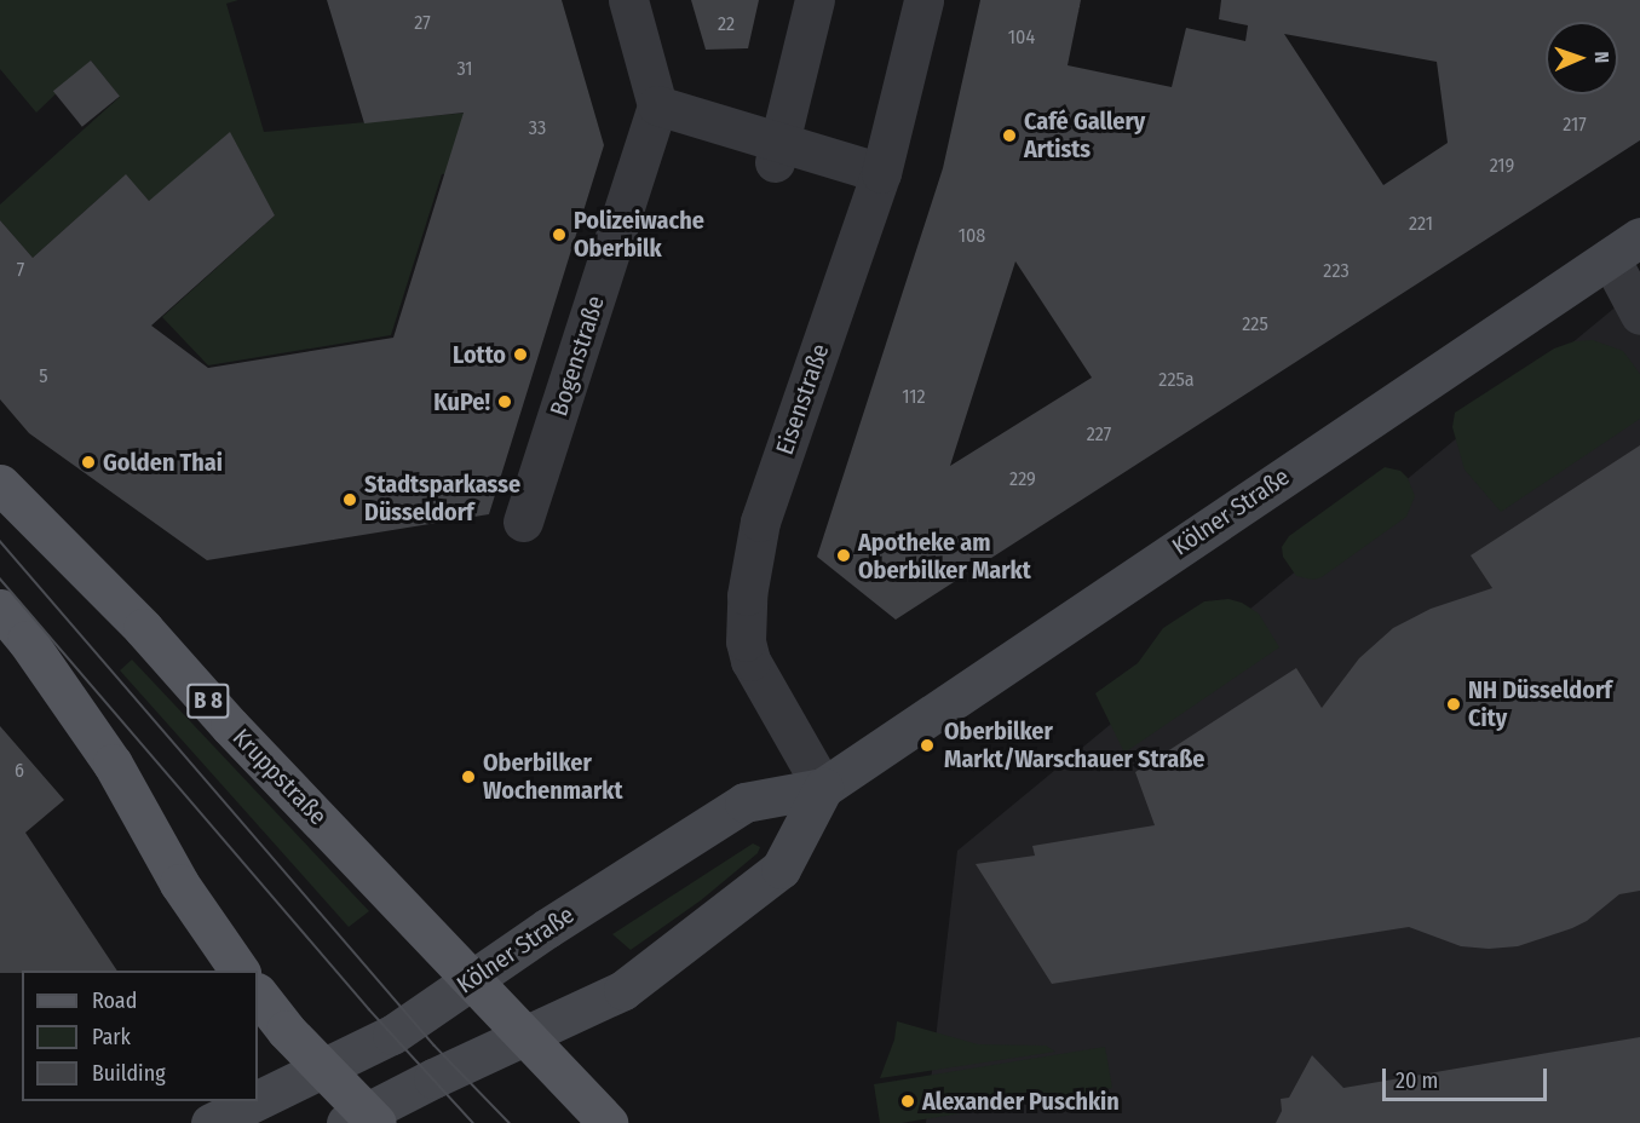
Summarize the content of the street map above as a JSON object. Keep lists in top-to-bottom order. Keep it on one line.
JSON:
{"streets":{"main road":["Kölner Straße","B 8","Kruppstraße"],"street":["Bogenstraße","Eisenstraße"]},"crossings":[["Eisenstraße","Kölner Straße"],["Kölner Straße","B 8"],["Kölner Straße","Kruppstraße"],["B 8","Kruppstraße"]],"places":["Café Gallery Artists","Polizeiwache Oberbilk","Lotto","KuPe!","Golden Thai","Stadtsparkasse Düsseldorf","Apotheke am Oberbilker Markt","NH Düsseldorf City","Oberbilker Markt/Warschauer Straße","Oberbilker Wochenmarkt","Alexander Puschkin"],"house_numbers":["27","22","104","31","217","33","219","221","108","7","223","225","5","225a","112","227","229","6"],"legend":["Road","Park","Building"],"scale_bar":"20 m","north":"right"}
